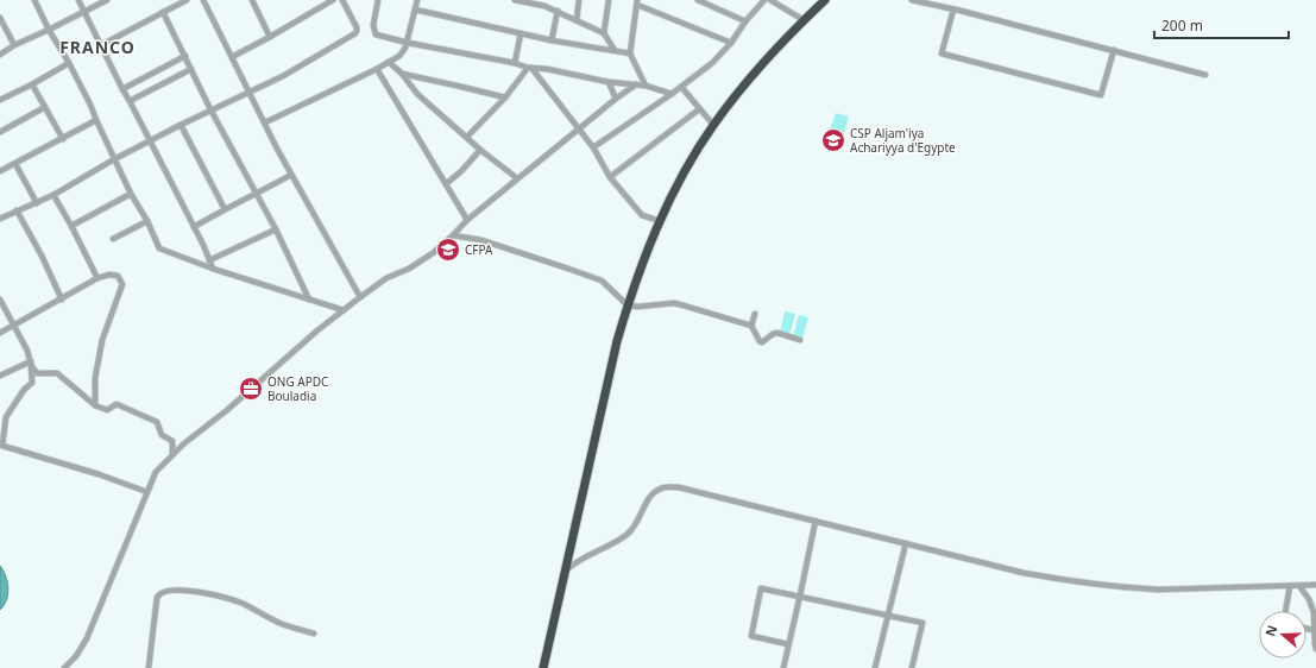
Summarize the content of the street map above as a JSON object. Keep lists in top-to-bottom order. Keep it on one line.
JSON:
{"districts":["FRANCO"],"places":{"school or university":["CSP Aljam'iya Achariyya d'Egypte","CFPA"],"office":["ONG APDC Bouladia"]},"scale_bar":"200 m","north":"left"}
